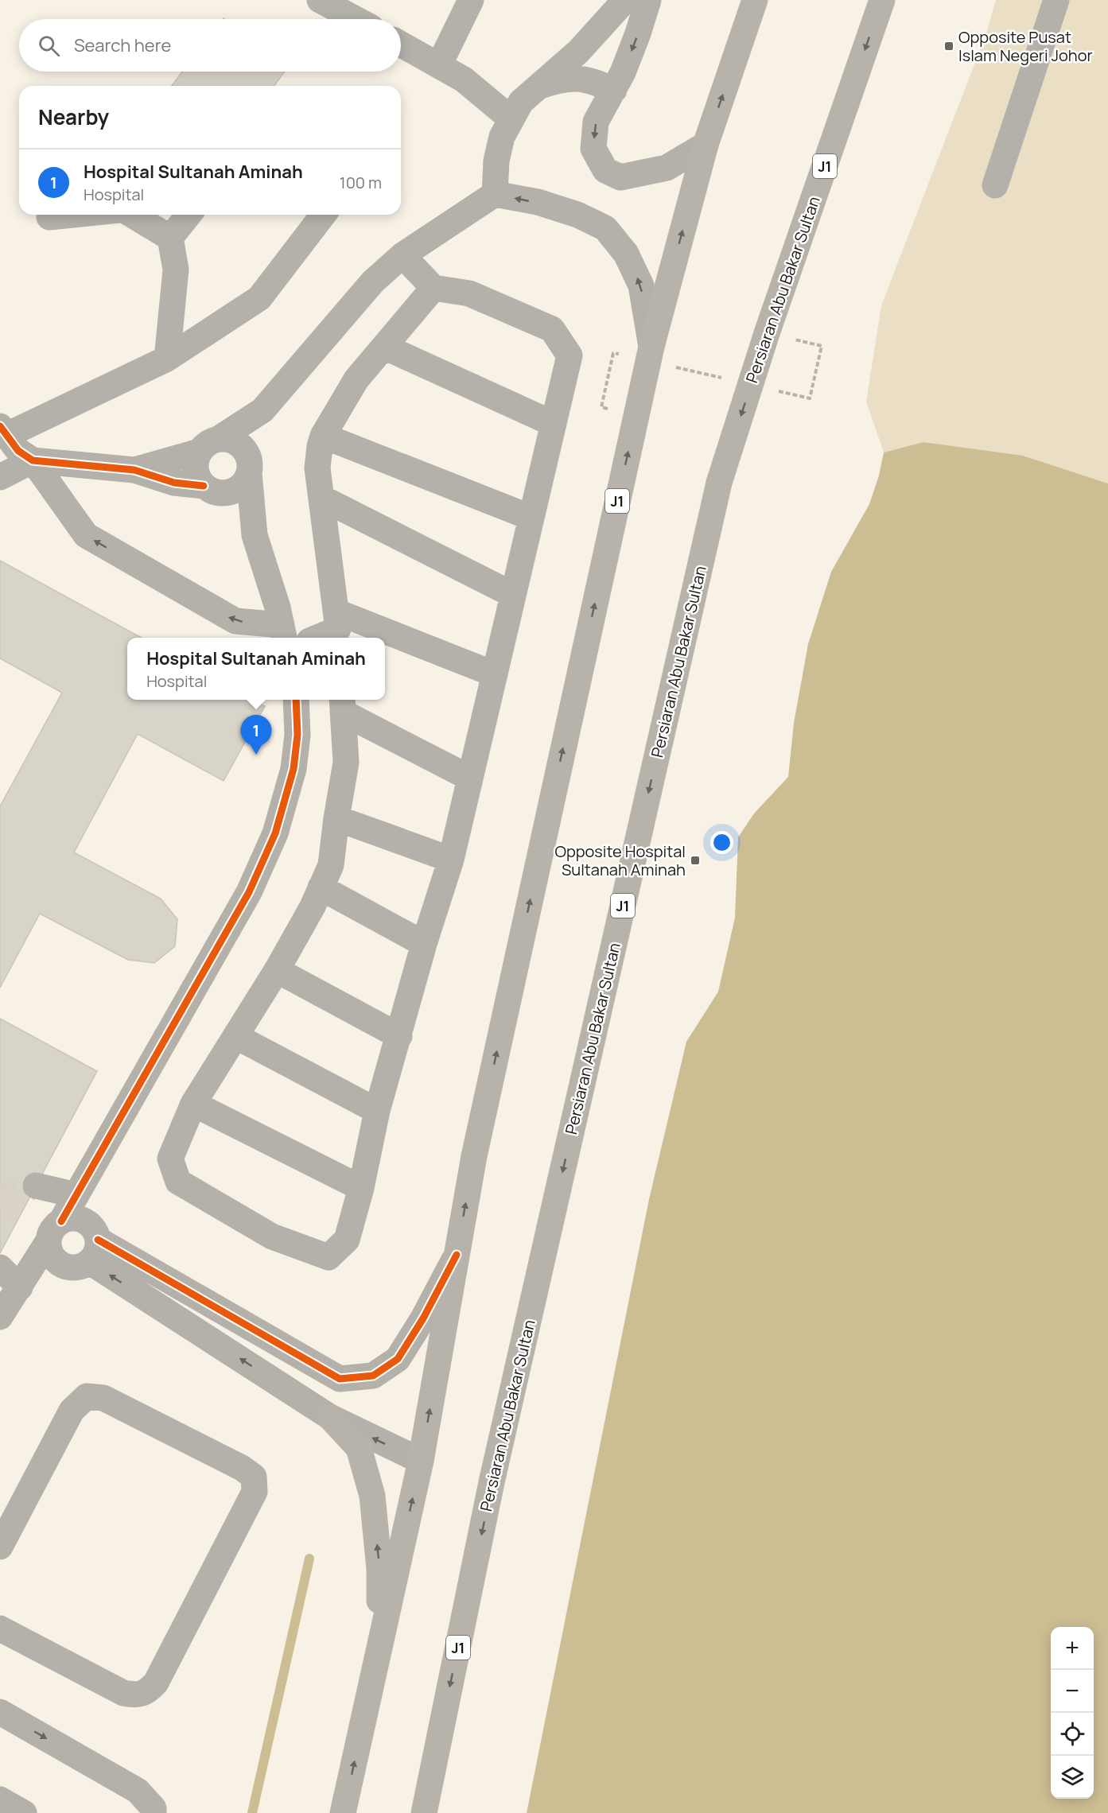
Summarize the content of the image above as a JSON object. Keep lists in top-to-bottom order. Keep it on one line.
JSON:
{"streets":{"main road":["J1","Persiaran Abu Bakar Sultan"]},"places":{"transit":["Opposite Pusat Islam Negeri Johor","Opposite Hospital Sultanah Aminah"]},"page":{"search":"Search here","heading":"Nearby","list":[{"mark":"1","name":"Hospital Sultanah Aminah","note":"Hospital","value":"100 m"}],"popup":["Hospital Sultanah Aminah","Hospital"],"pins":"1","map_buttons":["+","−"]}}
